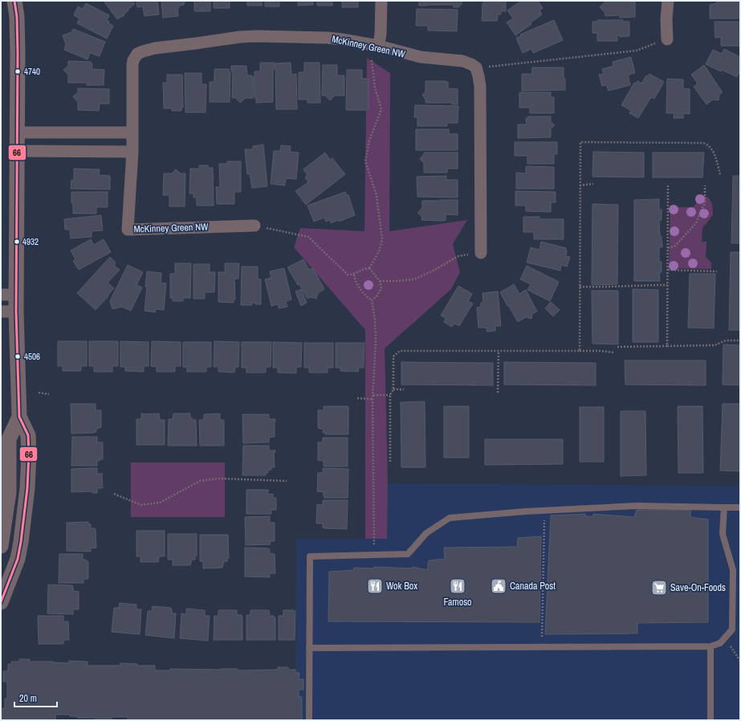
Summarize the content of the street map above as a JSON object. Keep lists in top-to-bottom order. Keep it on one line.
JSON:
{"streets":{"street":["McKinney Green NW"]},"places":{"other":["4740","4932","4506"],"restaurant":["Wok Box","Famoso"],"public building":["Canada Post"],"supermarket":["Save-On-Foods"]},"lines":["transit line 66"],"scale_bar":"20 m"}
